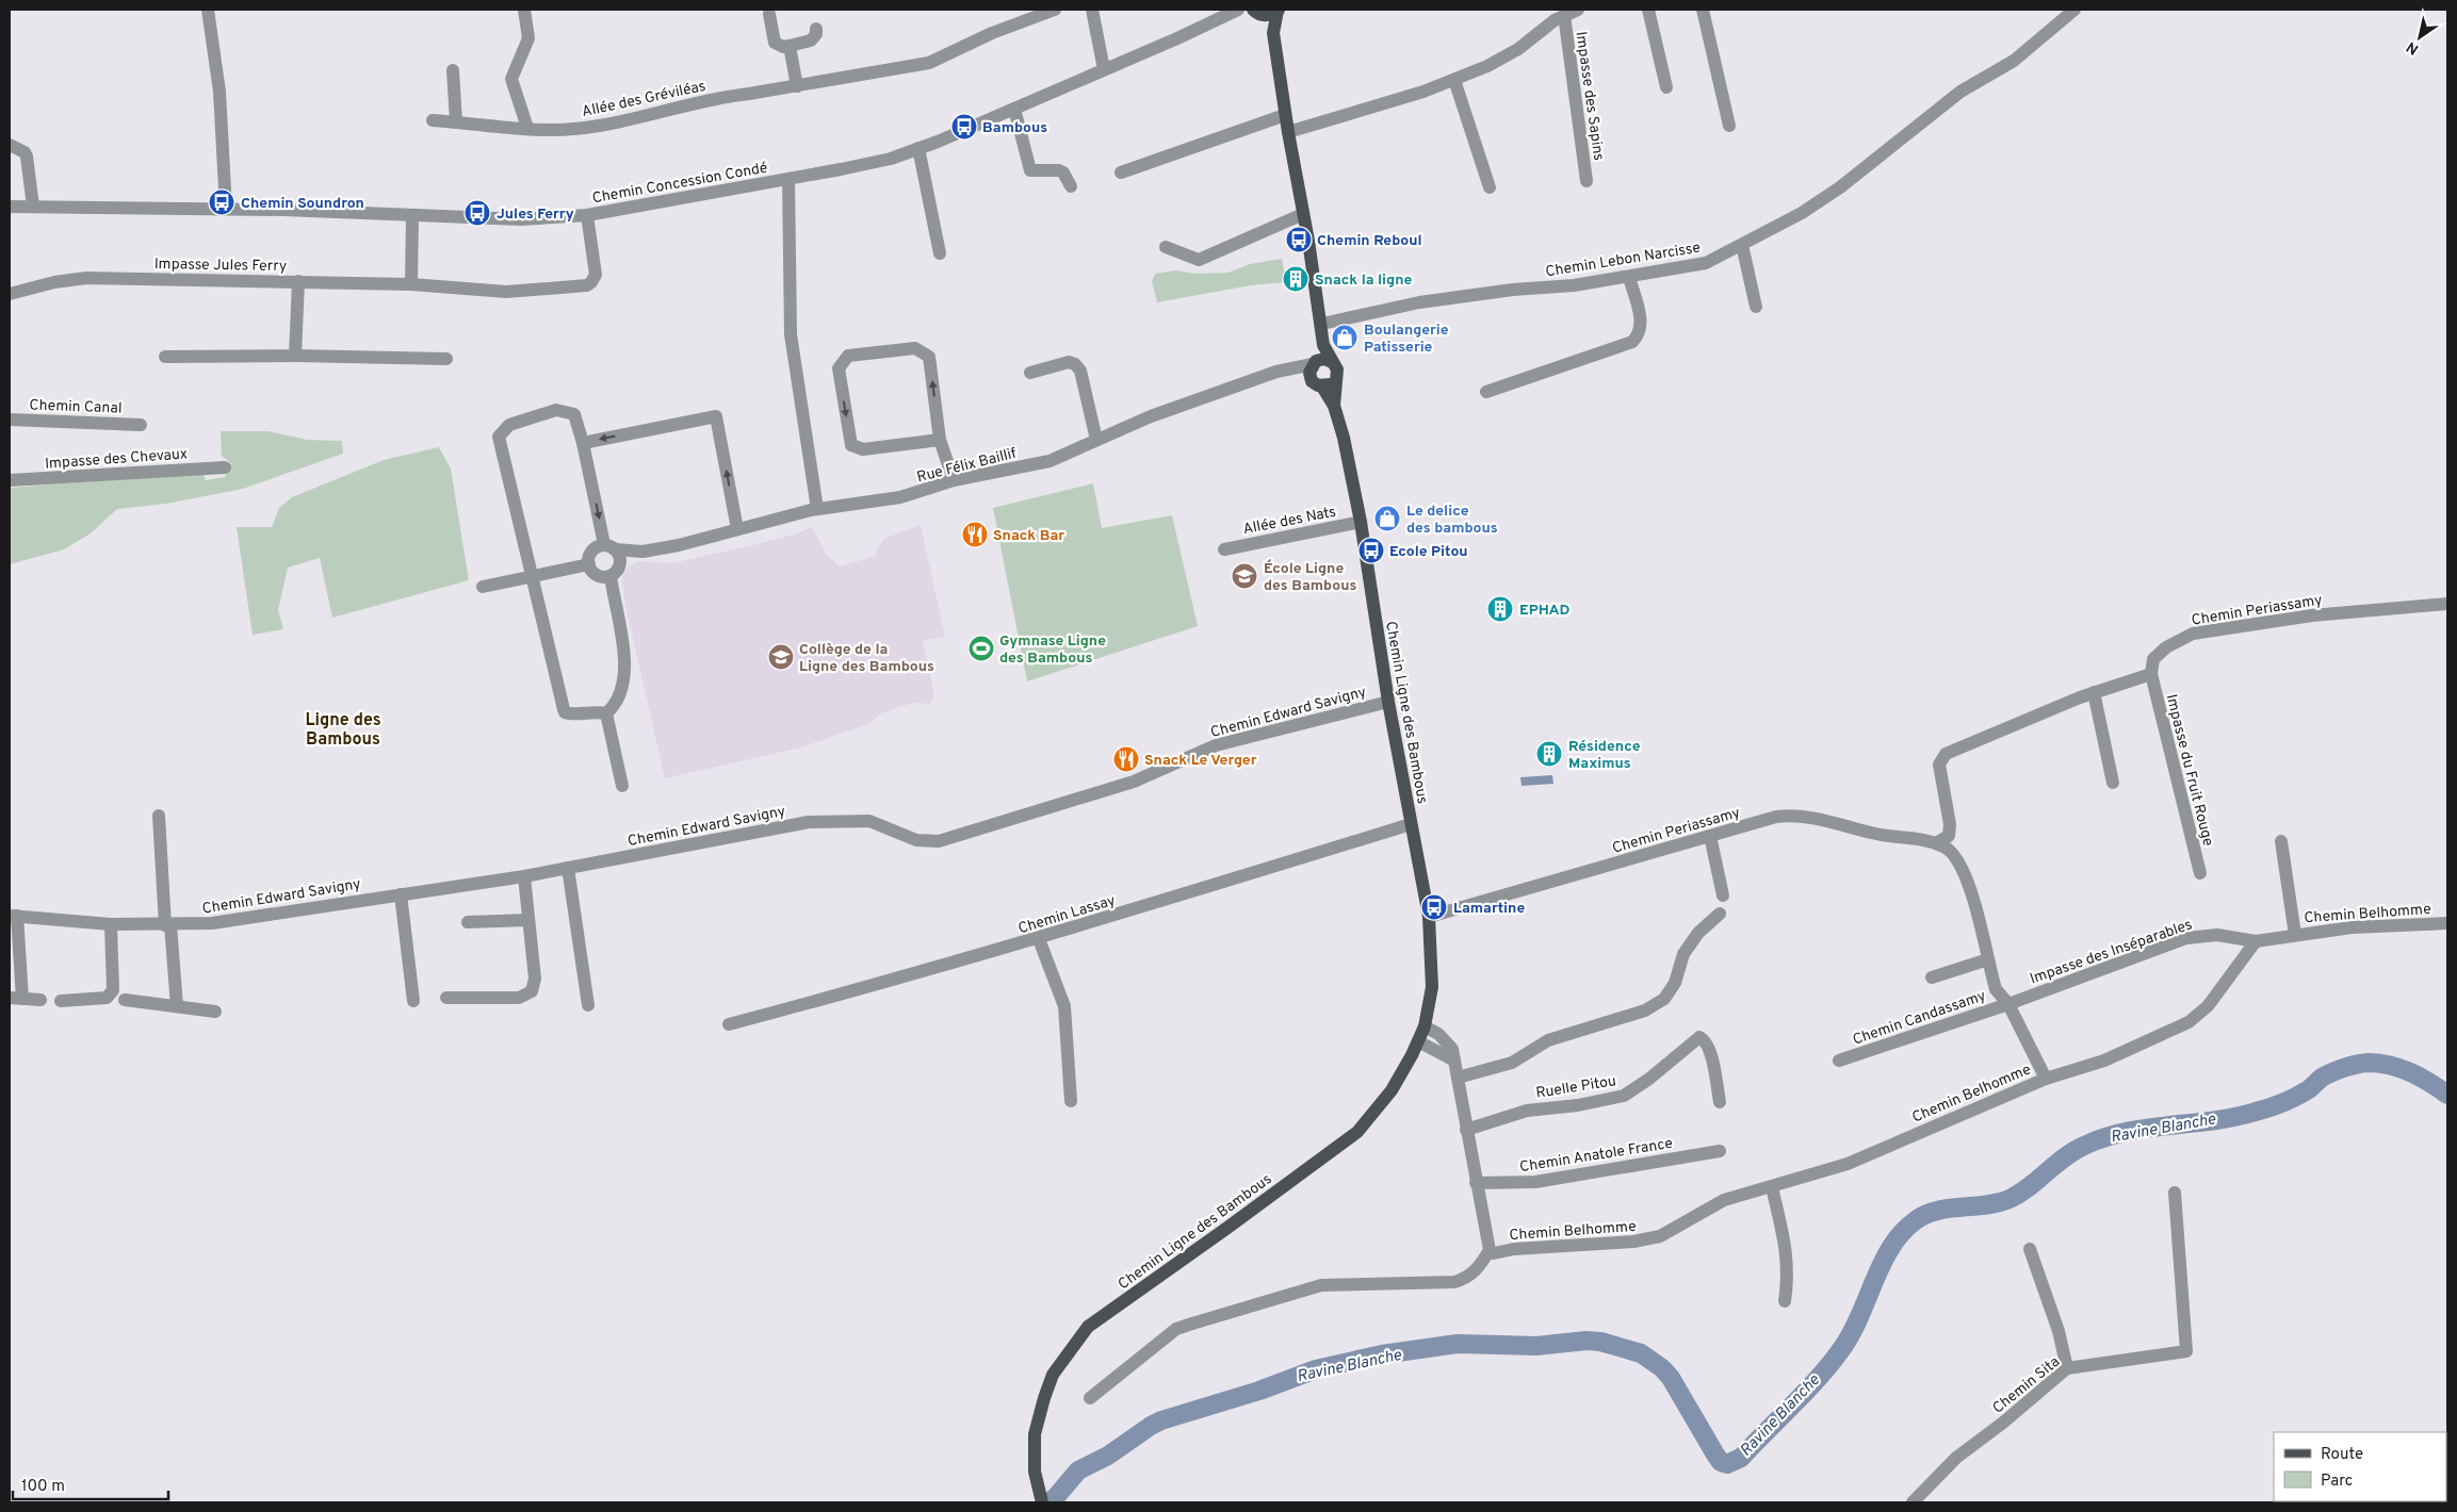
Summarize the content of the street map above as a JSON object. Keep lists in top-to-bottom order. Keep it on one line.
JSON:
{"streets":{"main road":["Chemin Ligne des Bambous"],"street":["Impasse des Sapins","Allée des Gréviléas","Chemin Concession Condé","Chemin Lebon Narcisse","Impasse Jules Ferry","Chemin Canal","Impasse des Chevaux","Rue Félix Baillif","Allée des Nats","Chemin Periassamy","Chemin Edward Savigny","Impasse du Fruit Rouge","Chemin Belhomme","Chemin Lassay","Impasse des Inséparables","Chemin Candassamy","Ruelle Pitou","Chemin Anatole France","Chemin Sita"]},"crossings":[["Chemin Concession Condé","Impasse Jules Ferry"],["Rue Félix Baillif","Chemin Ligne des Bambous"],["Allée des Nats","Chemin Ligne des Bambous"],["Chemin Periassamy","Chemin Ligne des Bambous"],["Chemin Periassamy","Impasse du Fruit Rouge"],["Chemin Periassamy","Chemin Belhomme"],["Chemin Periassamy","Impasse des Inséparables"],["Chemin Periassamy","Chemin Candassamy"],["Chemin Edward Savigny","Chemin Ligne des Bambous"],["Chemin Ligne des Bambous","Chemin Lassay"],["Chemin Belhomme","Impasse des Inséparables"],["Impasse des Inséparables","Chemin Candassamy"]],"districts":["Ligne des Bambous"],"water":["Ravine Blanche"],"places":{"bus stop":["Bambous","Chemin Soundron","Jules Ferry","Chemin Reboul","Ecole Pitou","Lamartine"],"building":["Snack la ligne","EPHAD","Résidence Maximus"],"shop":["Boulangerie Patisserie","Le delice des bambous"],"restaurant":["Snack Bar","Snack Le Verger"],"school or university":["École Ligne des Bambous","Collège de la Ligne des Bambous"],"sports":["Gymnase Ligne des Bambous"]},"legend":["Route","Parc"],"scale_bar":"100 m","north":"bottom left"}
